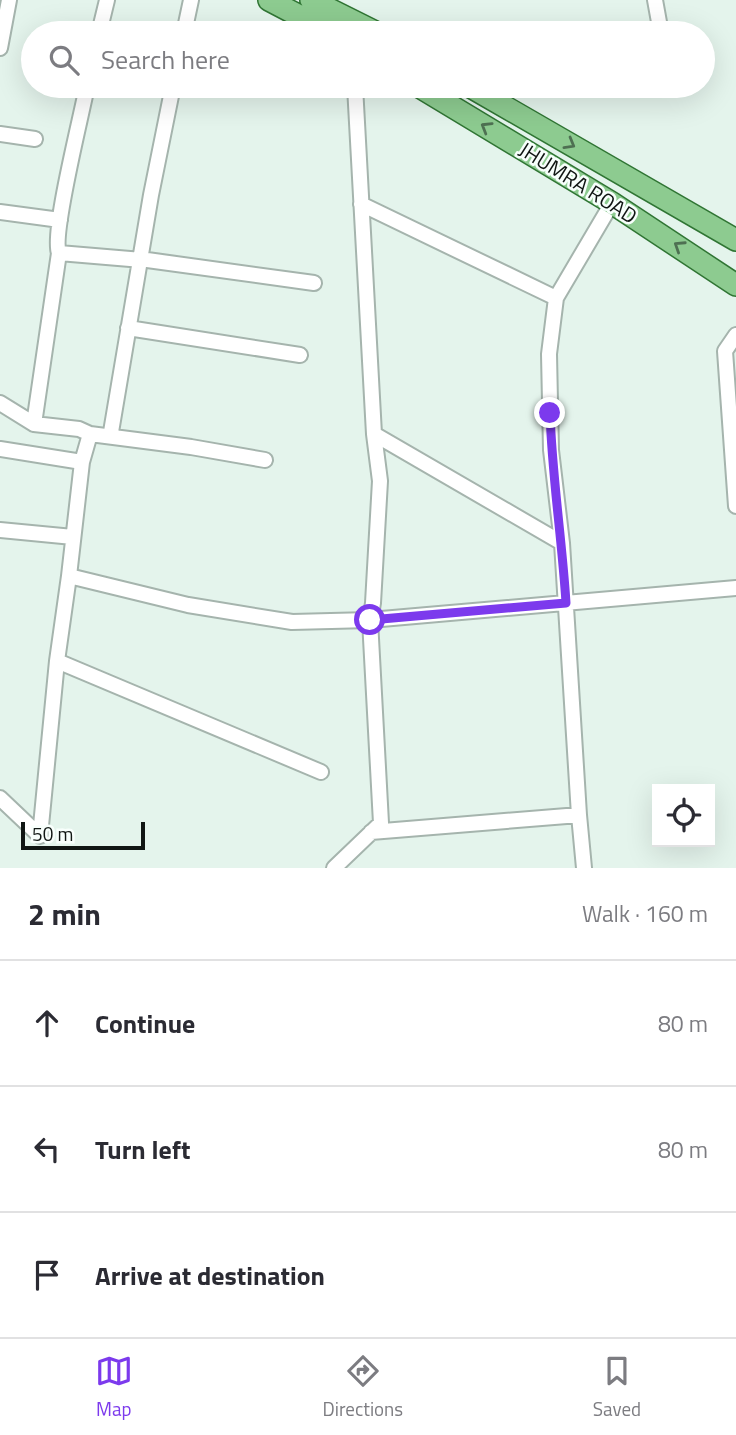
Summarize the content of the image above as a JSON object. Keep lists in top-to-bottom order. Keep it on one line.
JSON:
{"streets":{"main road":["JHUMRA ROAD"]},"scale_bar":"50 m","page":{"search":"Search here","scale":"50 m","heading":["2 min","Walk · 160 m"],"list":[["Continue","80 m"],["Turn left","80 m"],"Arrive at destination"],"nav":["Map","Directions","Saved"]}}
